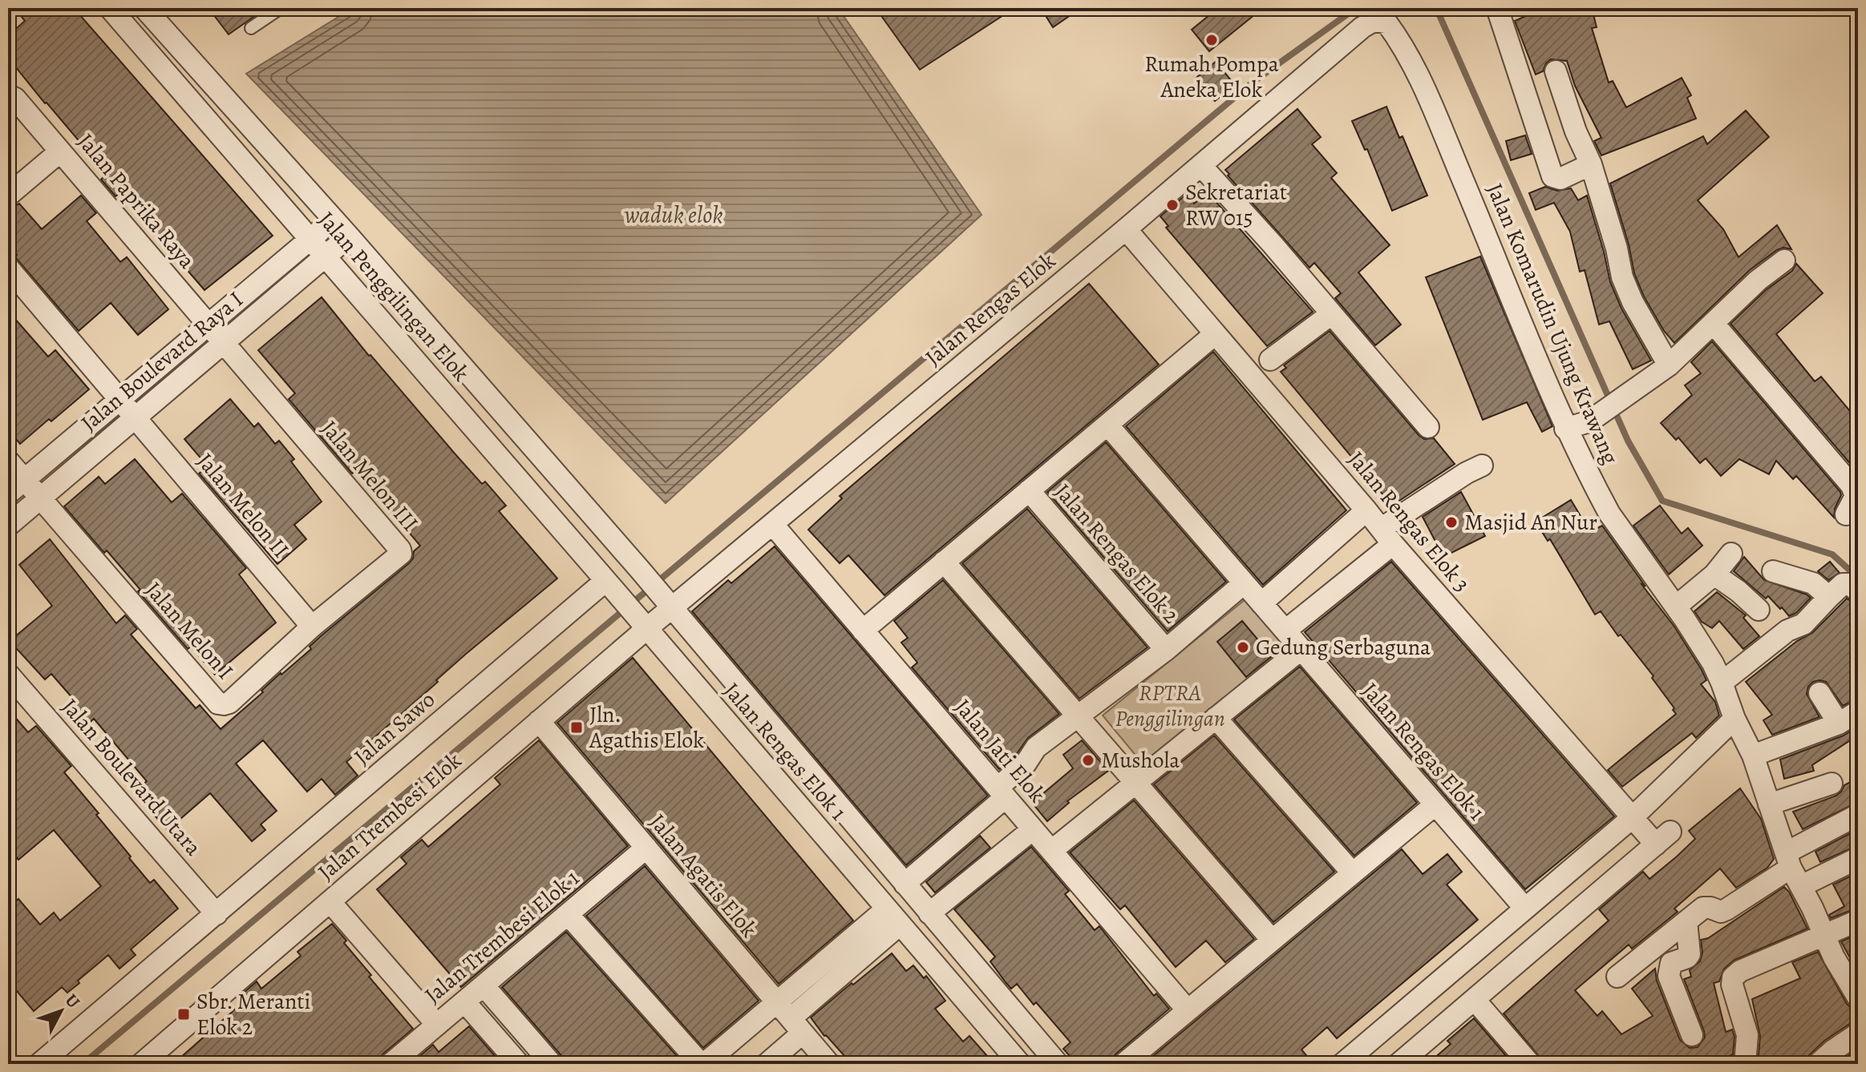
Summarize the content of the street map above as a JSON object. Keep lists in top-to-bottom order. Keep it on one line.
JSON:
{"streets":{"street":["Jalan Paprika Raya","Jalan Penggilingan Elok","Jalan Rengas Elok","Jalan Komarudin Ujung Krawang","Jalan Boulevard Raya I","Jalan Melon III","Jalan Melon II","Jalan Rengas Elok 3","Jalan Rengas Elok 2","Jalan Melon I","Jalan Sawo","Jalan Jati Elok","Jalan Rengas Elok 1","Jalan Boulevard Utara","Jalan Trembesi Elok","Jalan Agatis Elok","Jalan Trembesi Elok 1"]},"crossings":[["Jalan Paprika Raya","Jalan Boulevard Raya I"],["Jalan Paprika Raya","Jalan Melon III"],["Jalan Penggilingan Elok","Jalan Rengas Elok"],["Jalan Penggilingan Elok","Jalan Boulevard Raya I"],["Jalan Penggilingan Elok","Jalan Sawo"],["Jalan Penggilingan Elok","Jalan Rengas Elok 1"],["Jalan Penggilingan Elok","Jalan Trembesi Elok"],["Jalan Rengas Elok","Jalan Komarudin Ujung Krawang"],["Jalan Rengas Elok","Jalan Rengas Elok 3"],["Jalan Rengas Elok","Jalan Jati Elok"],["Jalan Rengas Elok","Jalan Rengas Elok 1"],["Jalan Rengas Elok","Jalan Trembesi Elok"],["Jalan Boulevard Raya I","Jalan Melon III"],["Jalan Boulevard Raya I","Jalan Melon II"],["Jalan Boulevard Raya I","Jalan Melon I"],["Jalan Melon III","Jalan Melon II"],["Jalan Melon III","Jalan Melon I"],["Jalan Melon II","Jalan Melon I"],["Jalan Sawo","Jalan Boulevard Utara"],["Jalan Rengas Elok 1","Jalan Trembesi Elok"],["Jalan Trembesi Elok","Jalan Agatis Elok"],["Jalan Agatis Elok","Jalan Trembesi Elok 1"]],"water":["waduk elok"],"parks":["RPTRA Penggilingan"],"places":{"other":["Rumah Pompa Aneka Elok","Sekretariat RW 015","Masjid An Nur","Gedung Serbaguna","Mushola"],"transit":["Jln. Agathis Elok","Sbr. Meranti Elok 2"]},"north":"top right"}
